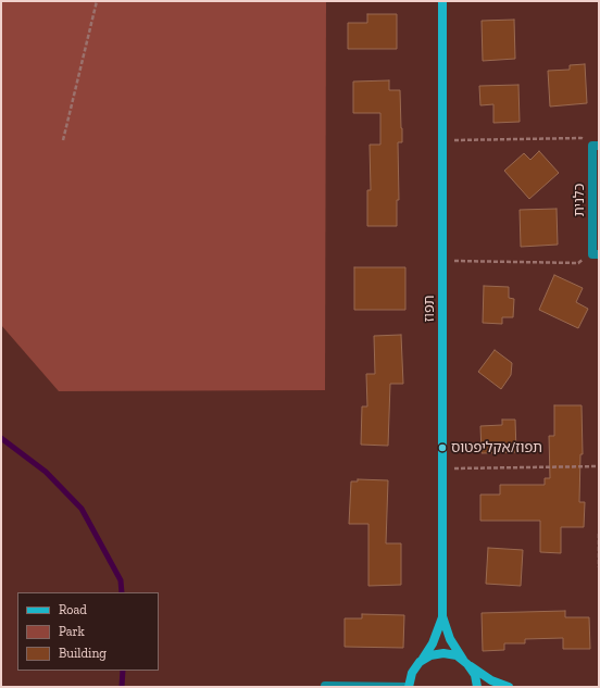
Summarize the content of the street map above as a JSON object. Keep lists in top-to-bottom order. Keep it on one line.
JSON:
{"streets":{"street":["כלנית","תפוז"]},"places":["תפוז/אקליפטוס"],"legend":["Road","Park","Building"]}
